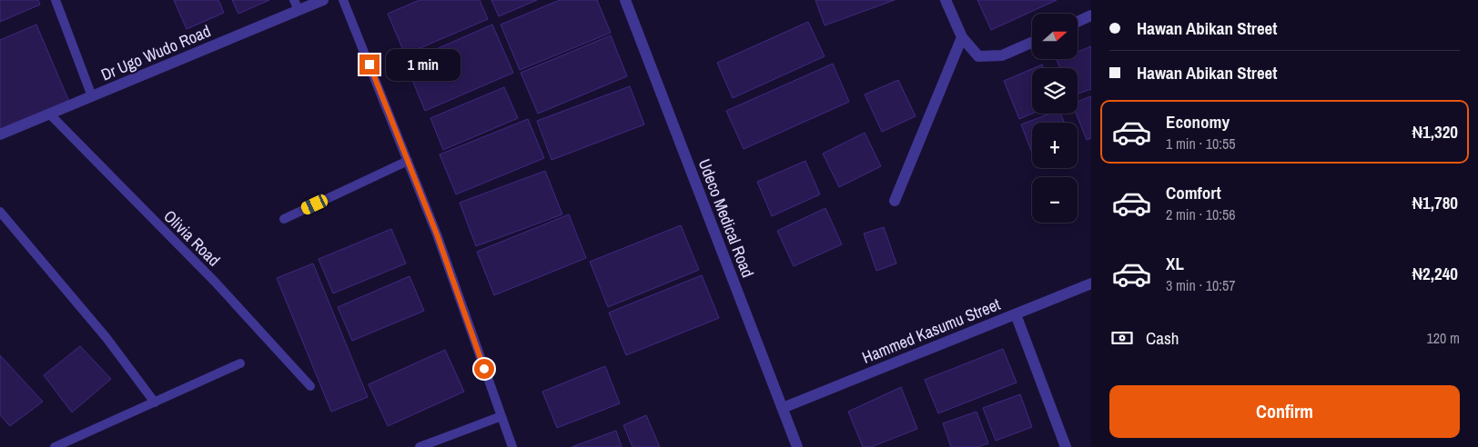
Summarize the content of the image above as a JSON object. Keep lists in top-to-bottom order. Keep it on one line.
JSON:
{"streets":{"street":["Dr Ugo Wudo Road","Udeco Medical Road","Hammed Kasumu Street"],"lane":["Olivia Road"]},"crossings":[["Dr Ugo Wudo Road","Olivia Road"],["Udeco Medical Road","Hammed Kasumu Street"]],"north":"right","page":{"banner":["Hawan Abikan Street","Hawan Abikan Street"],"map_buttons":["+","−"],"bubble":"1 min","list":[{"name":"Economy","note":"1 min · 10:55","value":"₦1,320"},{"name":"Comfort","note":"2 min · 10:56","value":"₦1,780"},{"name":"XL","note":"3 min · 10:57","value":"₦2,240"}],"pay":["Cash","120 m"],"buttons":"Confirm"}}
